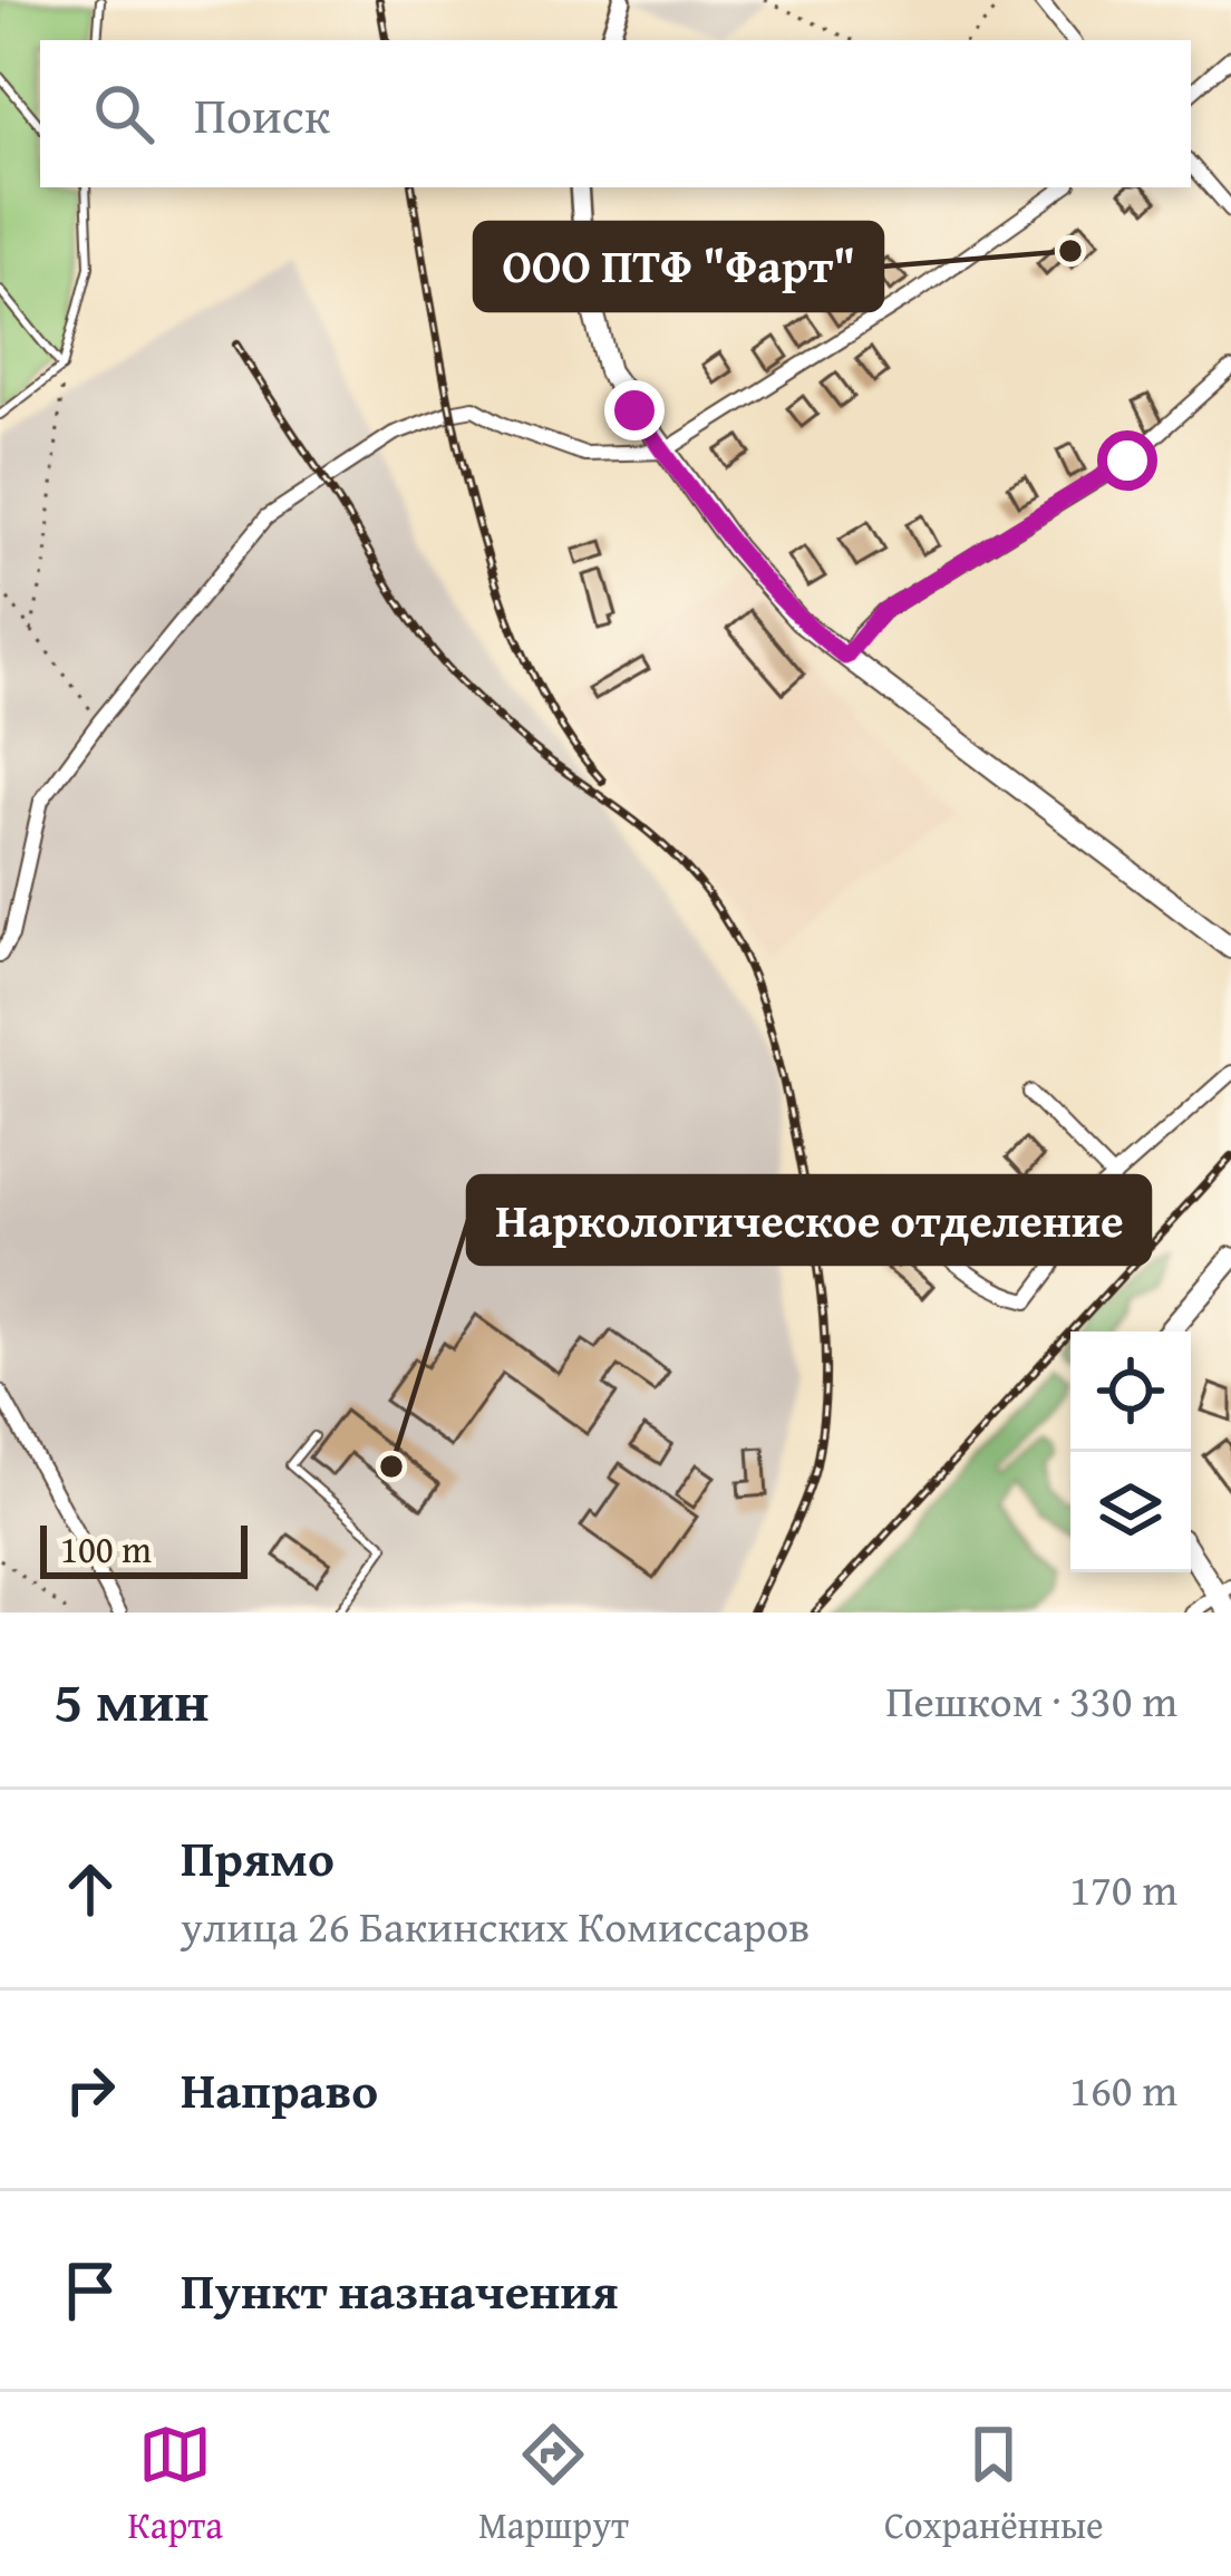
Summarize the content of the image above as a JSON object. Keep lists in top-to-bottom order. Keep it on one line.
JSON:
{"places":["ООО ПТФ \"Фарт\"","Наркологическое отделение"],"scale_bar":"100 m","page":{"search":"Поиск","scale":"100 m","heading":["5 мин","Пешком · 330 m"],"list":[["Прямо","улица 26 Бакинских Комиссаров","170 m"],["Направо","160 m"],"Пункт назначения"],"nav":["Карта","Маршрут","Сохранённые"]}}
